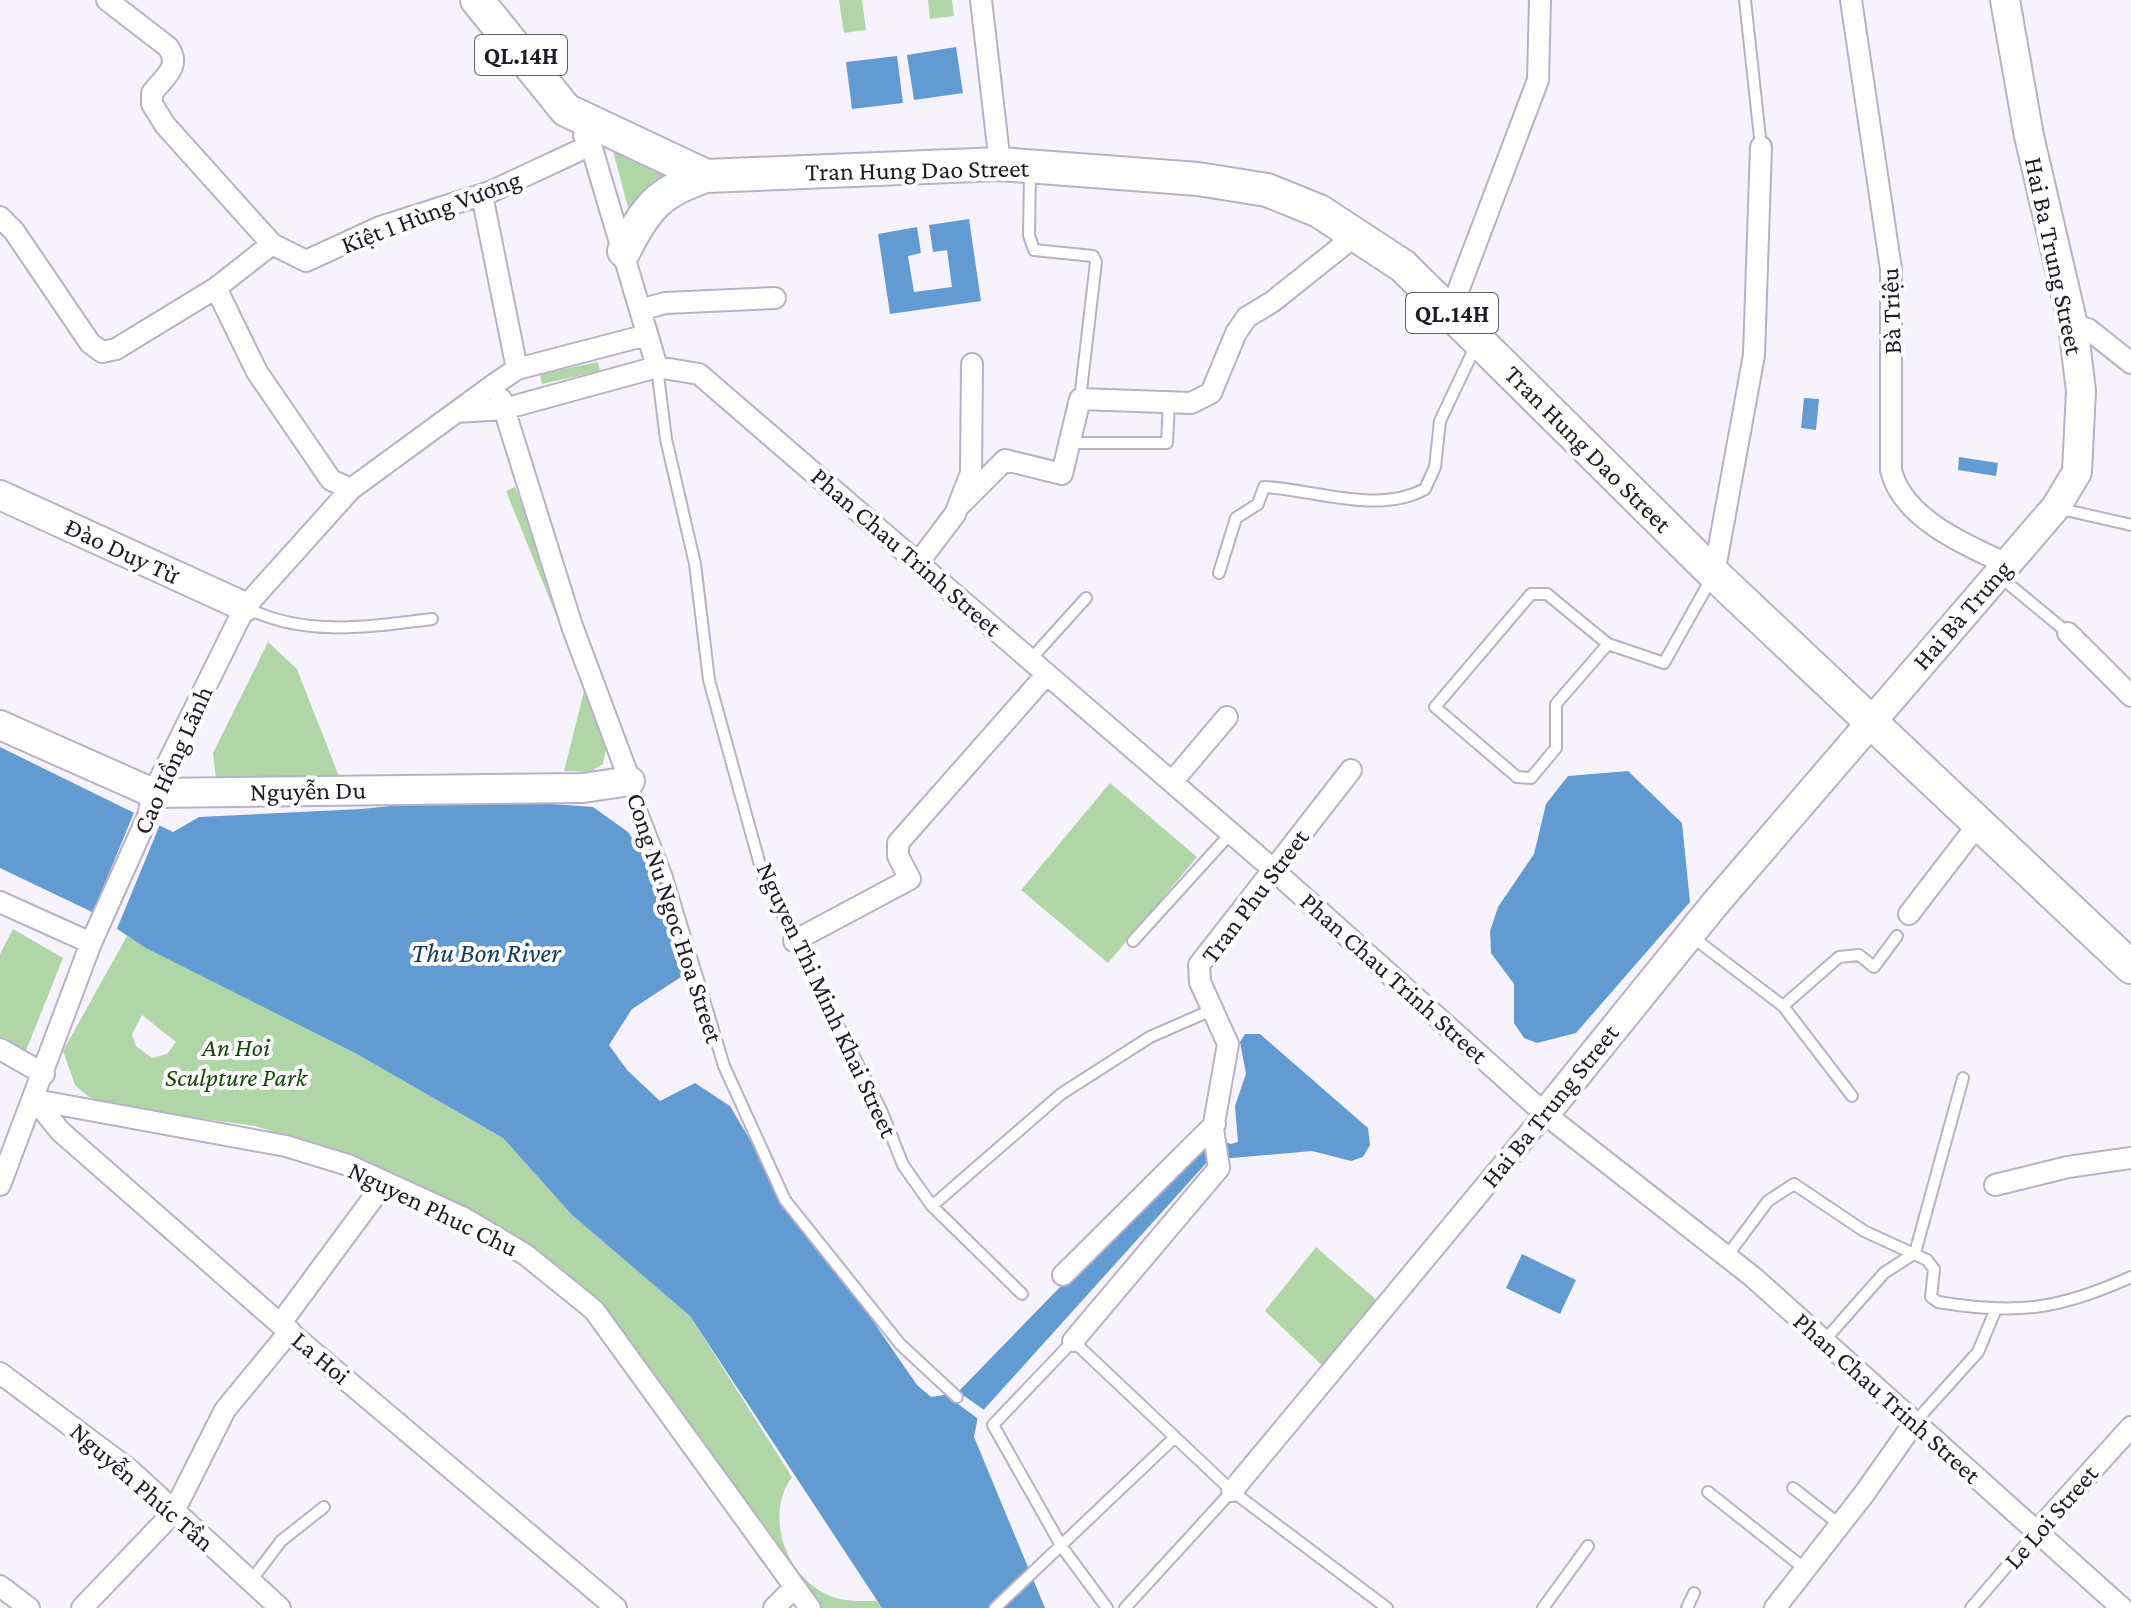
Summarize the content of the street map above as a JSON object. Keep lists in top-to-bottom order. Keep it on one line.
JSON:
{"streets":{"main road":["QL.14H","Tran Hung Dao Street"],"street":["Kiệt 1 Hùng Vương","Hai Ba Trung Street","Bà Triệu","Đào Duy Từ","Phan Chau Trinh Street","Hai Bà Trưng","Cao Hồng Lãnh","Nguyễn Du","Tran Phu Street","Cong Nu Ngoc Hoa Street","Nguyen Thi Minh Khai Street","Nguyen Phuc Chu","La Hoi","Nguyễn Phúc Tần","Le Loi Street"]},"crossings":[["QL.14H","Tran Hung Dao Street"],["QL.14H","Nguyen Thi Minh Khai Street"],["Tran Hung Dao Street","Hai Ba Trung Street"],["Tran Hung Dao Street","Hai Bà Trưng"],["Tran Hung Dao Street","Nguyen Thi Minh Khai Street"],["Kiệt 1 Hùng Vương","Nguyen Thi Minh Khai Street"],["Hai Ba Trung Street","Phan Chau Trinh Street"],["Hai Ba Trung Street","Hai Bà Trưng"],["Bà Triệu","Hai Bà Trưng"],["Đào Duy Từ","Cao Hồng Lãnh"],["Phan Chau Trinh Street","Cao Hồng Lãnh"],["Phan Chau Trinh Street","Tran Phu Street"],["Phan Chau Trinh Street","Nguyen Thi Minh Khai Street"],["Phan Chau Trinh Street","Le Loi Street"],["Cao Hồng Lãnh","Nguyễn Du"],["Cao Hồng Lãnh","Cong Nu Ngoc Hoa Street"],["Cao Hồng Lãnh","Nguyen Thi Minh Khai Street"],["Cao Hồng Lãnh","Nguyen Phuc Chu"],["Cao Hồng Lãnh","La Hoi"],["Nguyễn Du","Cong Nu Ngoc Hoa Street"],["Nguyen Phuc Chu","La Hoi"]],"water":["Thu Bon River"],"parks":["An Hoi Sculpture Park"]}
